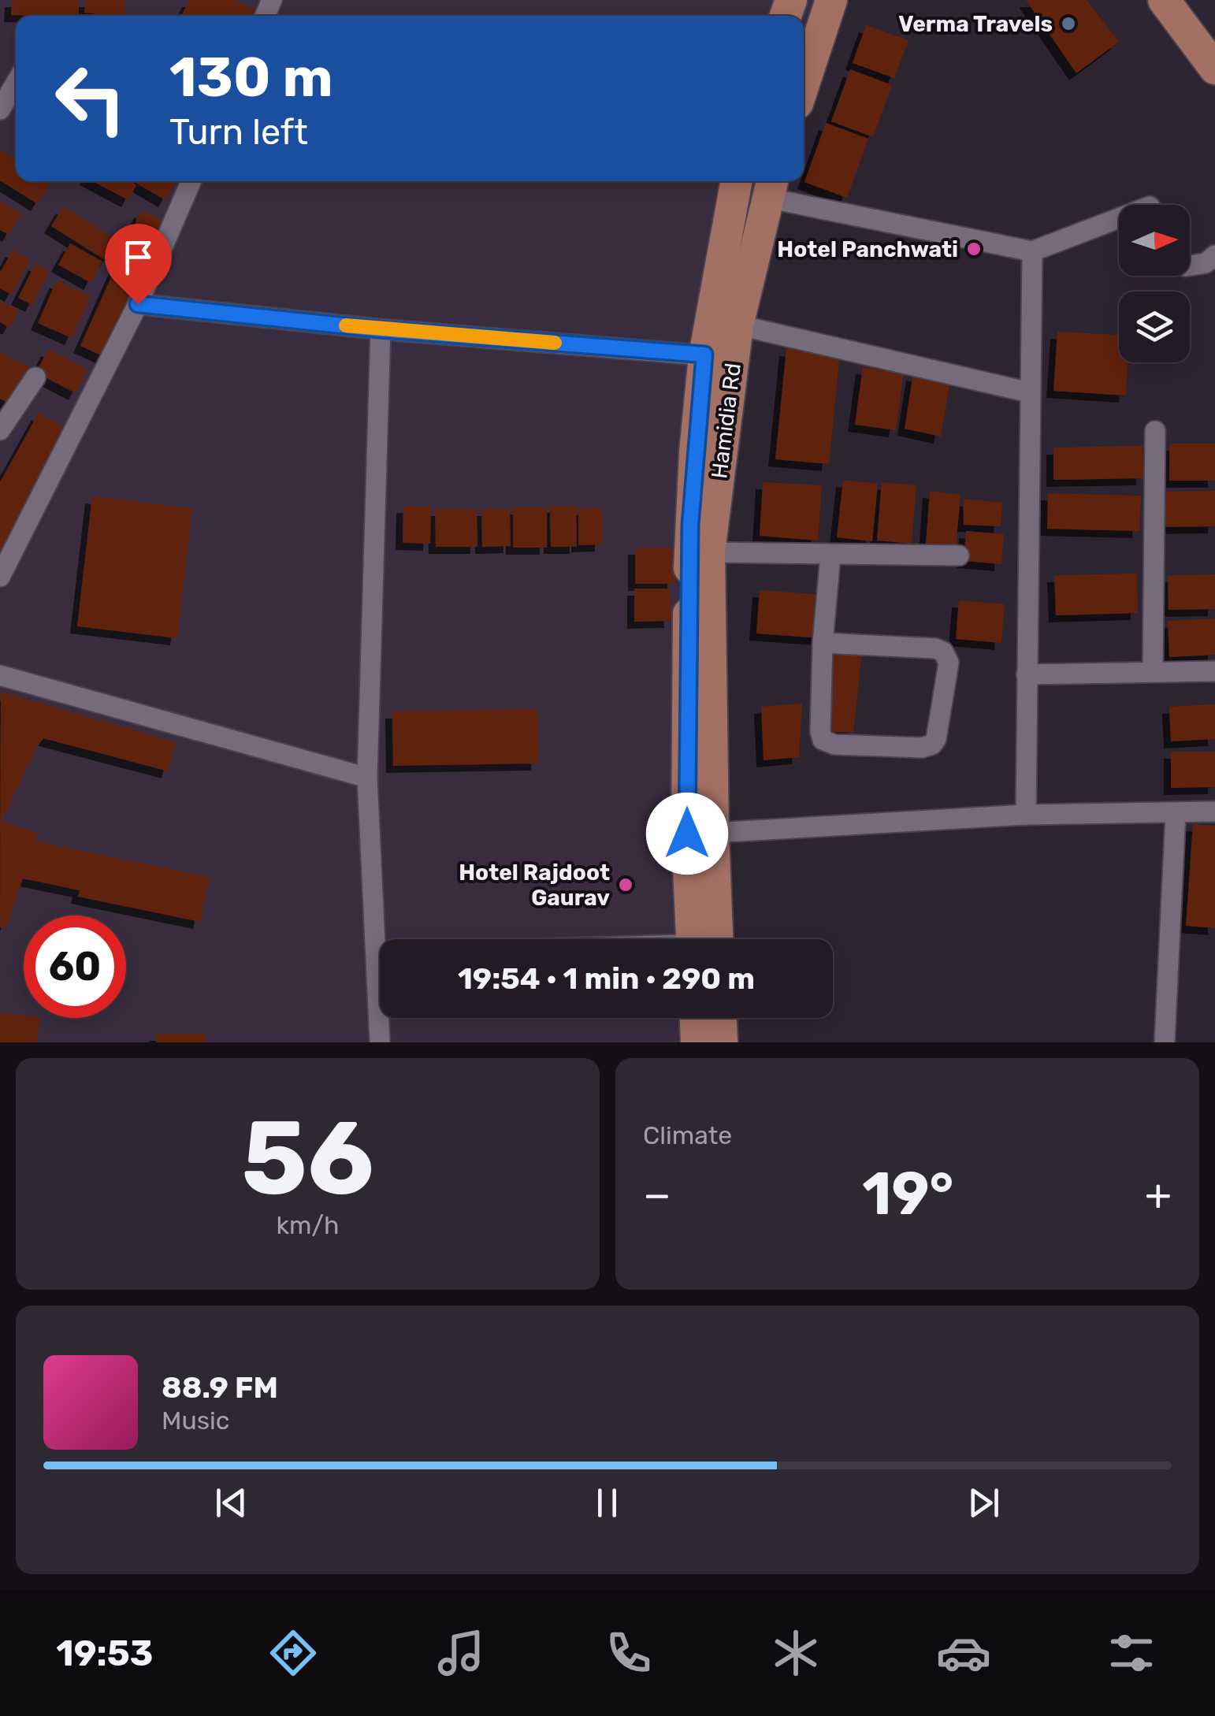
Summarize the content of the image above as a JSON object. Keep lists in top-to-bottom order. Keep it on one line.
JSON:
{"streets":{"main road":["Hamidia Rd"]},"places":["Verma Travels","Hotel Panchwati","Hotel Rajdoot Gaurav"],"north":"right","page":{"turn":["130 m","Turn left"],"limit":"60","trip":"19:54 · 1 min · 290 m","tile":[["56","km/h"],"Climate"],"heat":["−","19°","+"],"song":["88.9 FM","Music"],"tabs":"19:53"}}
